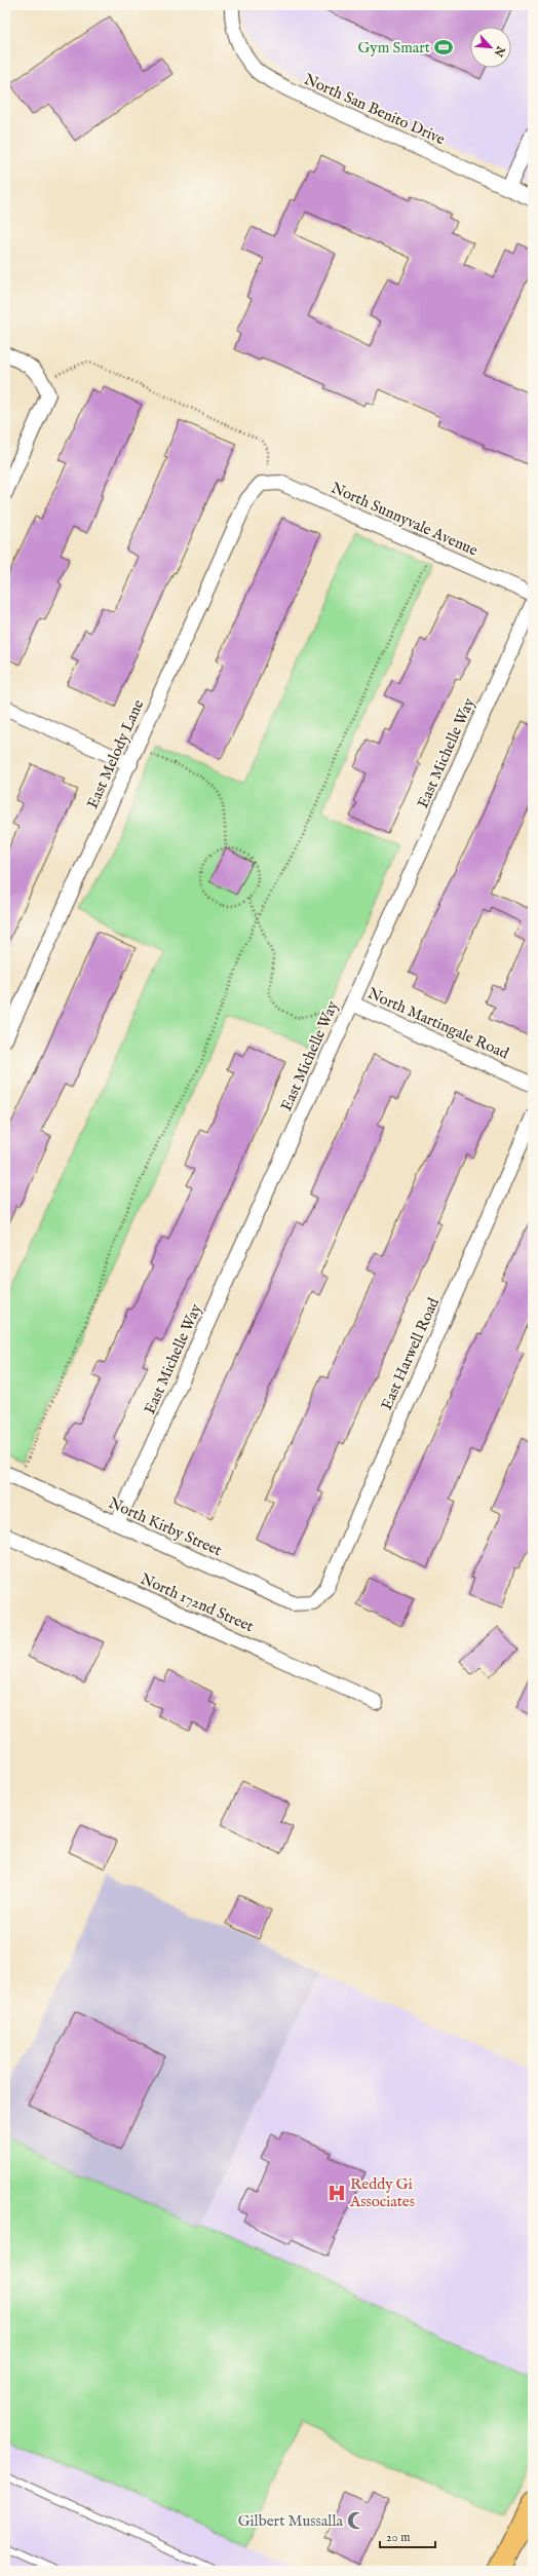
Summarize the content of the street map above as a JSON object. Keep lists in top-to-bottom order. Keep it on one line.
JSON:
{"streets":{"street":["North San Benito Drive","North Sunnyvale Avenue","East Michelle Way","East Melody Lane","North Martingale Road","East Harwell Road","North Kirby Street","North 172nd Street"]},"crossings":[["North Sunnyvale Avenue","East Melody Lane"],["East Michelle Way","North Martingale Road"],["East Michelle Way","North Kirby Street"],["East Harwell Road","North Kirby Street"]],"places":{"sports":["Gym Smart"],"hospital":["Reddy Gi Associates"],"mosque":["Gilbert Mussalla"]},"scale_bar":"20 m","north":"bottom right"}
